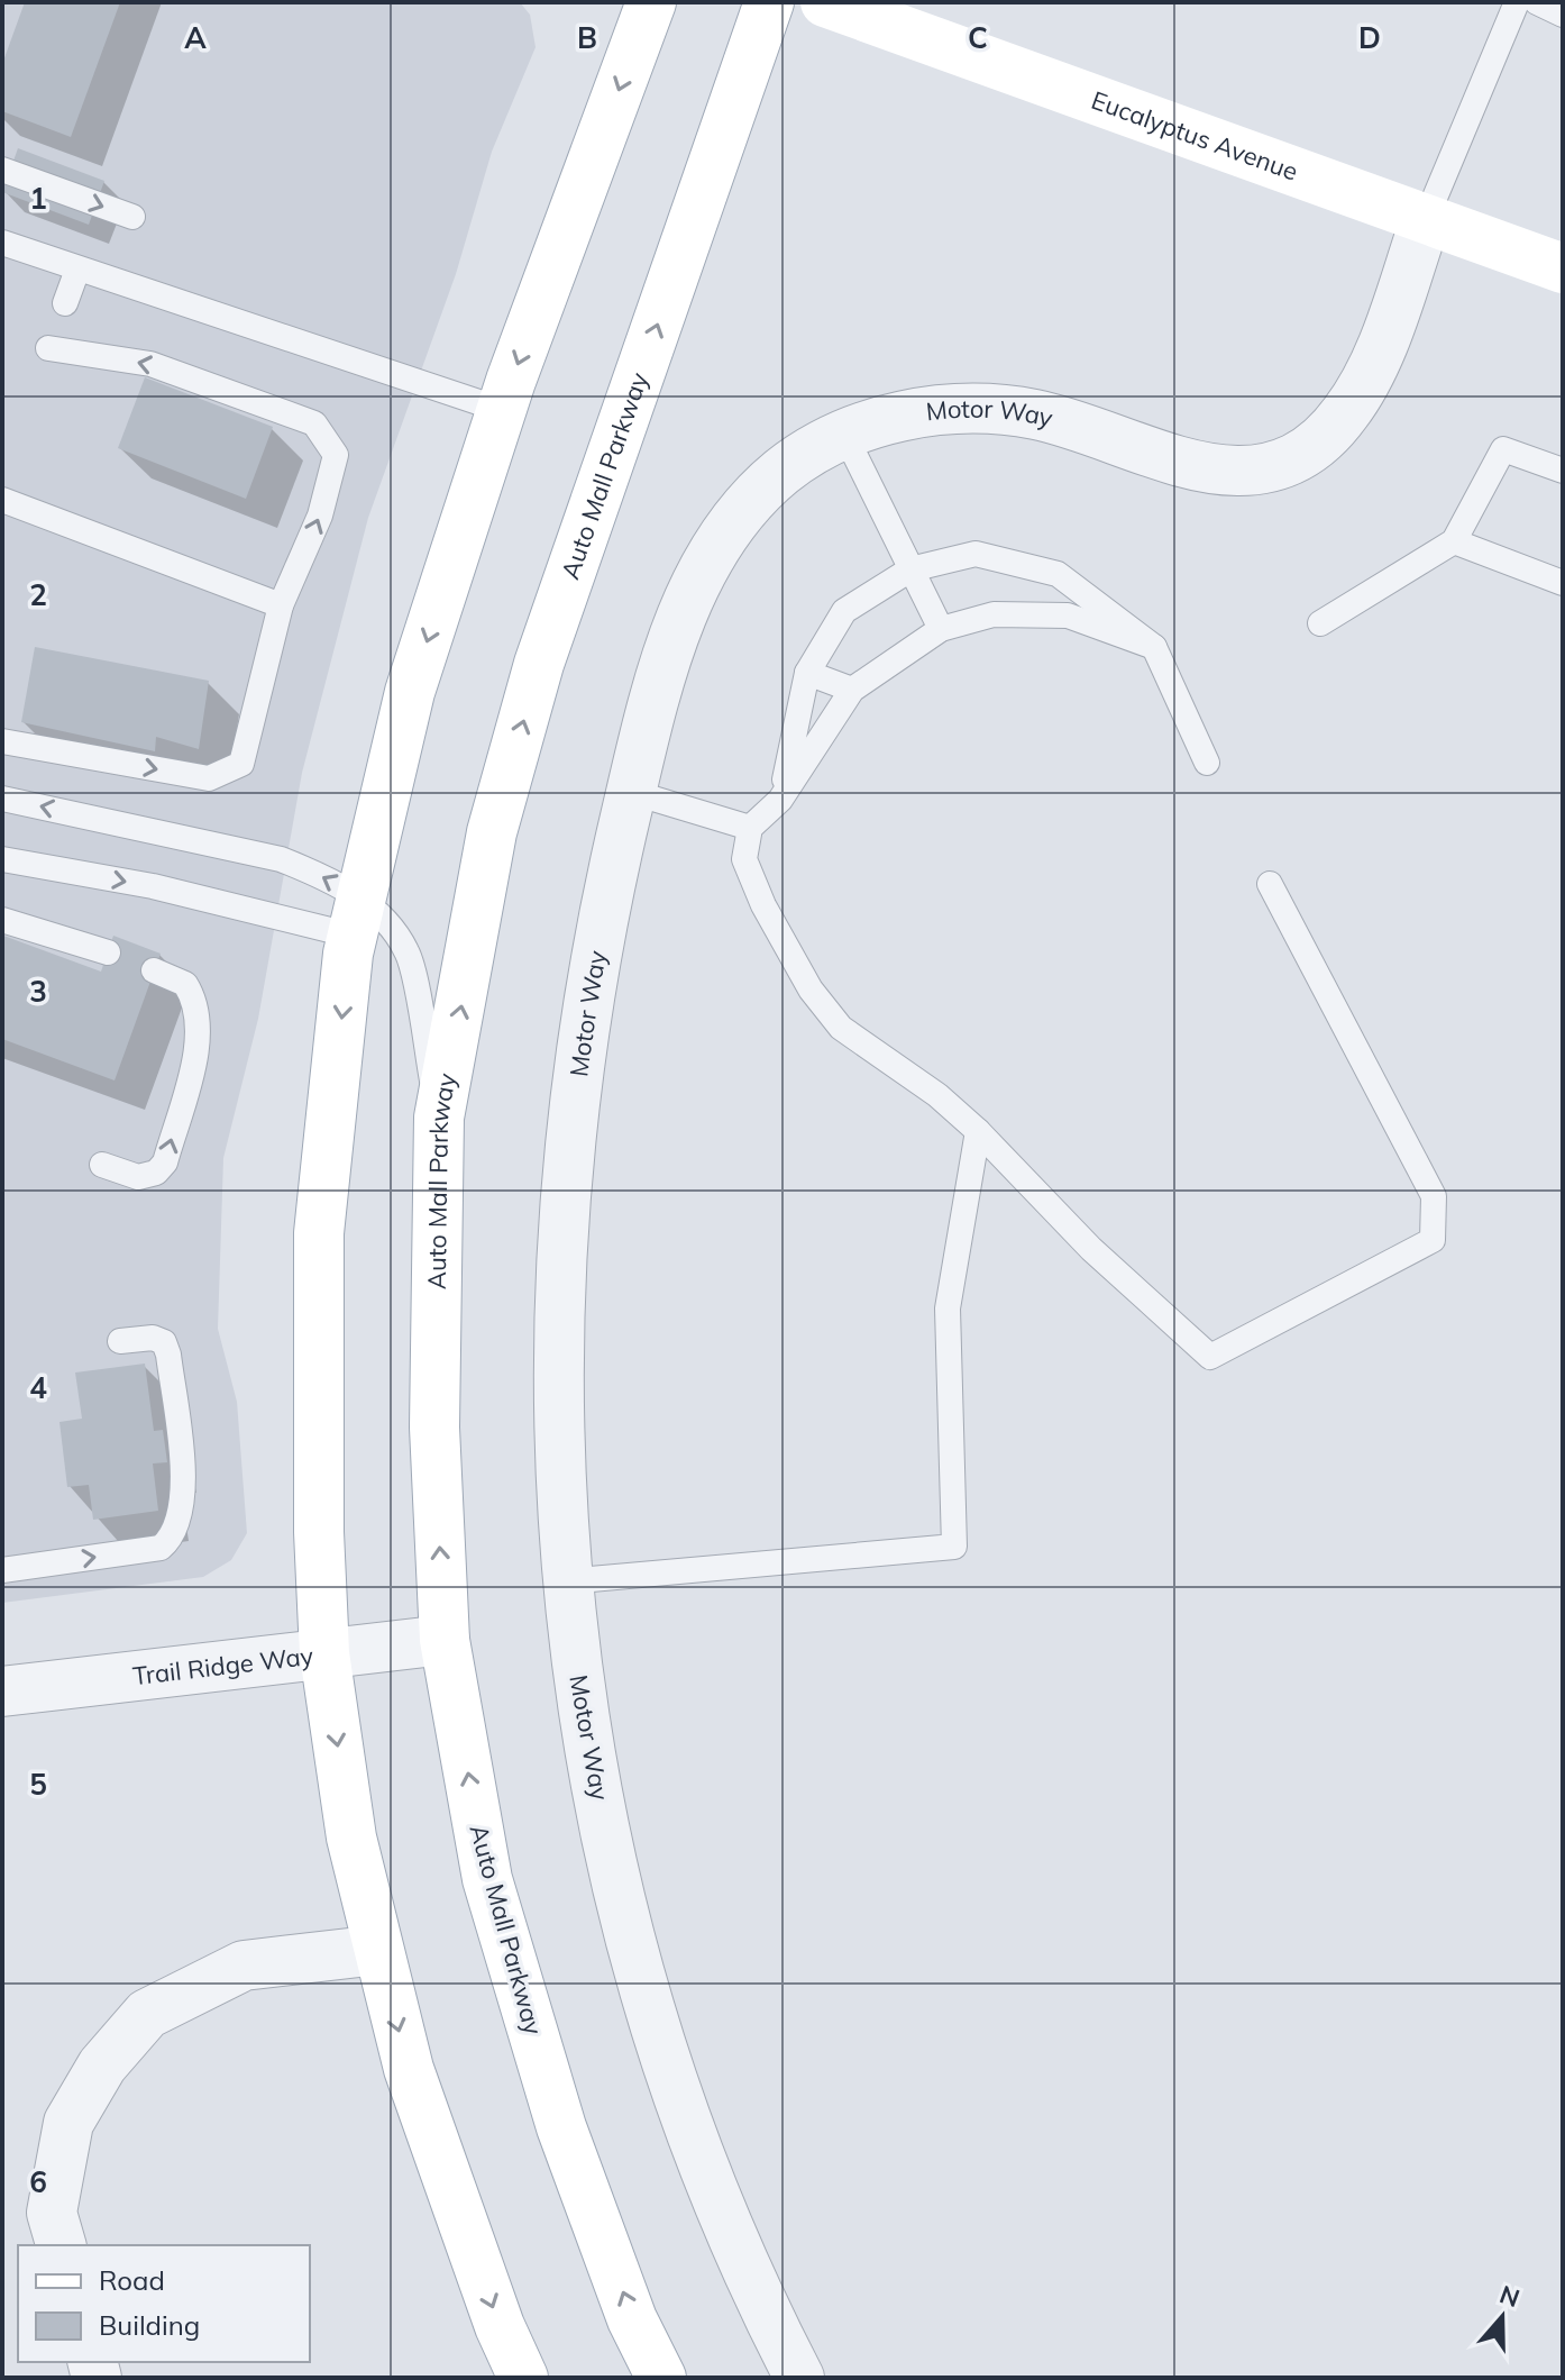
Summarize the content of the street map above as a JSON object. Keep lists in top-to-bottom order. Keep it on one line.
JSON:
{"streets":{"main road":["Eucalyptus Avenue","Auto Mall Parkway"],"street":["Motor Way","Trail Ridge Way"]},"crossings":[["Eucalyptus Avenue","Motor Way"],["Auto Mall Parkway","Trail Ridge Way"]],"legend":["Road","Building"],"north":"top","grid":{"columns":["A","B","C","D"],"rows":["1","2","3","4","5","6"]}}
